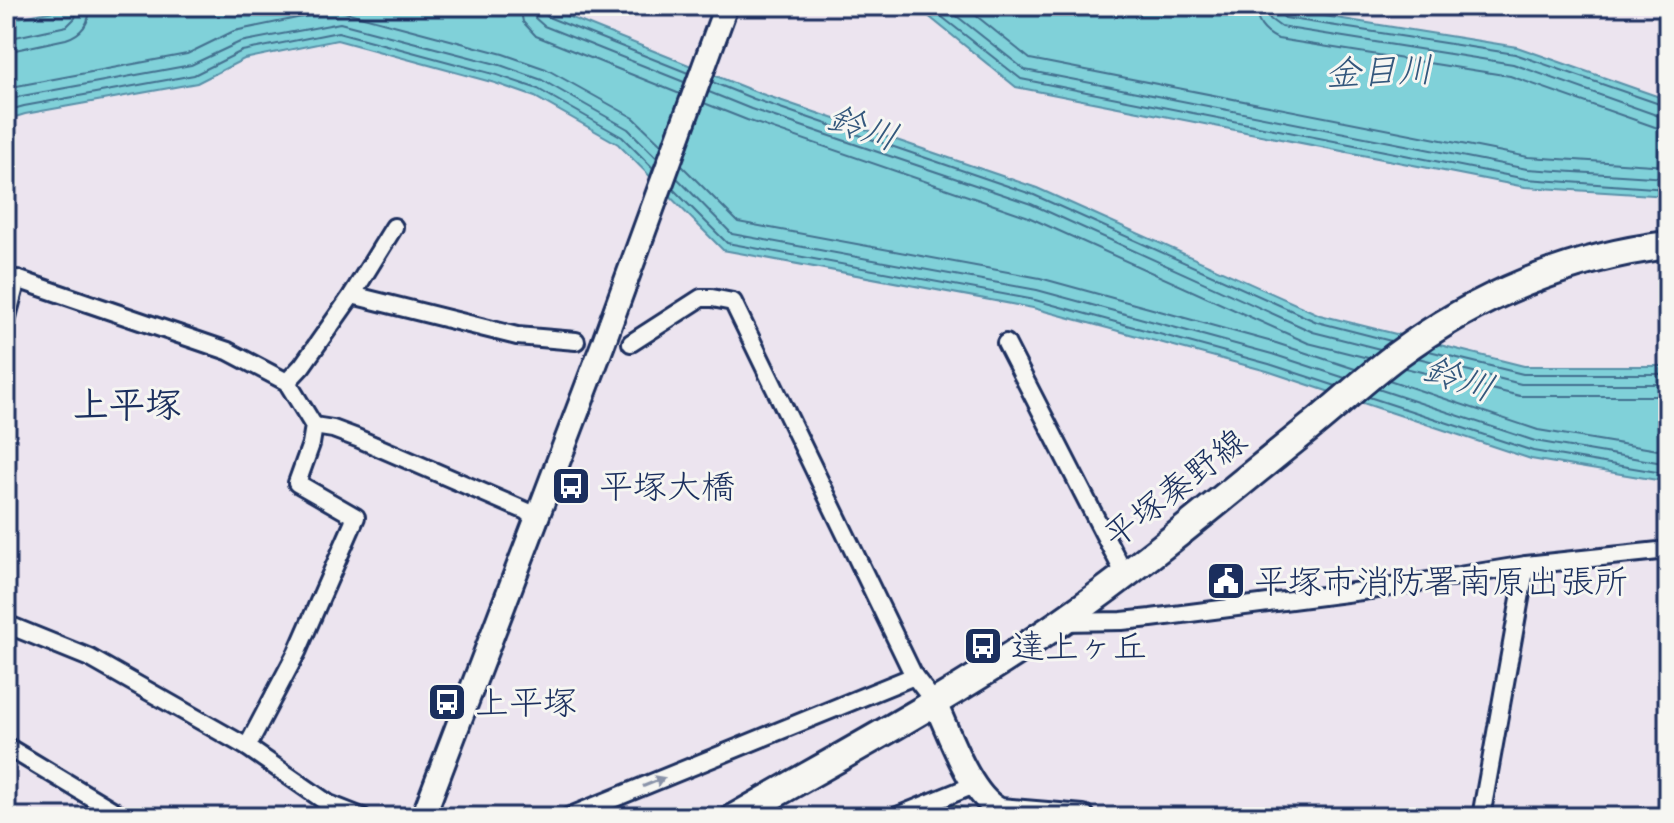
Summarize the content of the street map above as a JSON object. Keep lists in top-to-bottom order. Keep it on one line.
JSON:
{"streets":{"main road":["平塚秦野線"]},"districts":["上平塚"],"water":["金目川","鈴川"],"places":{"bus stop":["平塚大橋","達上ヶ丘","上平塚"],"public building":["平塚市消防署南原出張所"]}}
